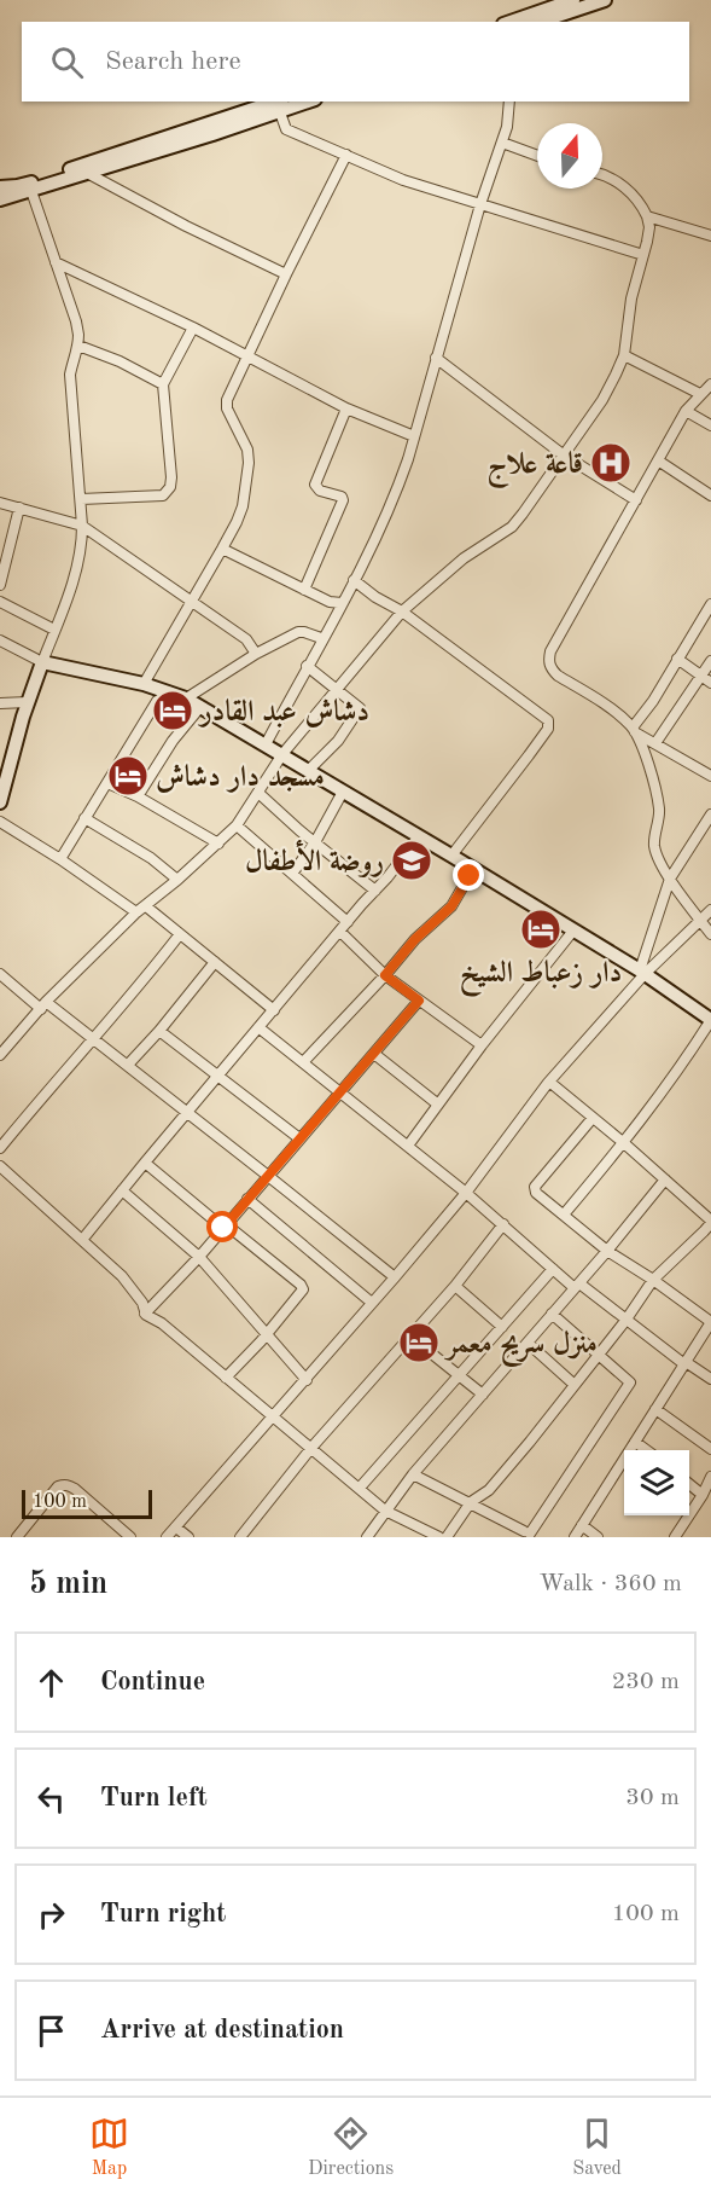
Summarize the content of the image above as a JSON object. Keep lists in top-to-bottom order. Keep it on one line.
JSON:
{"places":{"hospital":["قاعة علاج"],"hotel":["دشاش عبد القادر","مسجد دار دشاش","دار زعباط الشيخ","منزل سريح معمر"],"school or university":["روضة الأطفال"]},"scale_bar":"100 m","north":"top","page":{"search":"Search here","scale":"100 m","heading":["5 min","Walk · 360 m"],"list":[["Continue","230 m"],["Turn left","30 m"],["Turn right","100 m"],"Arrive at destination"],"nav":["Map","Directions","Saved"]}}
